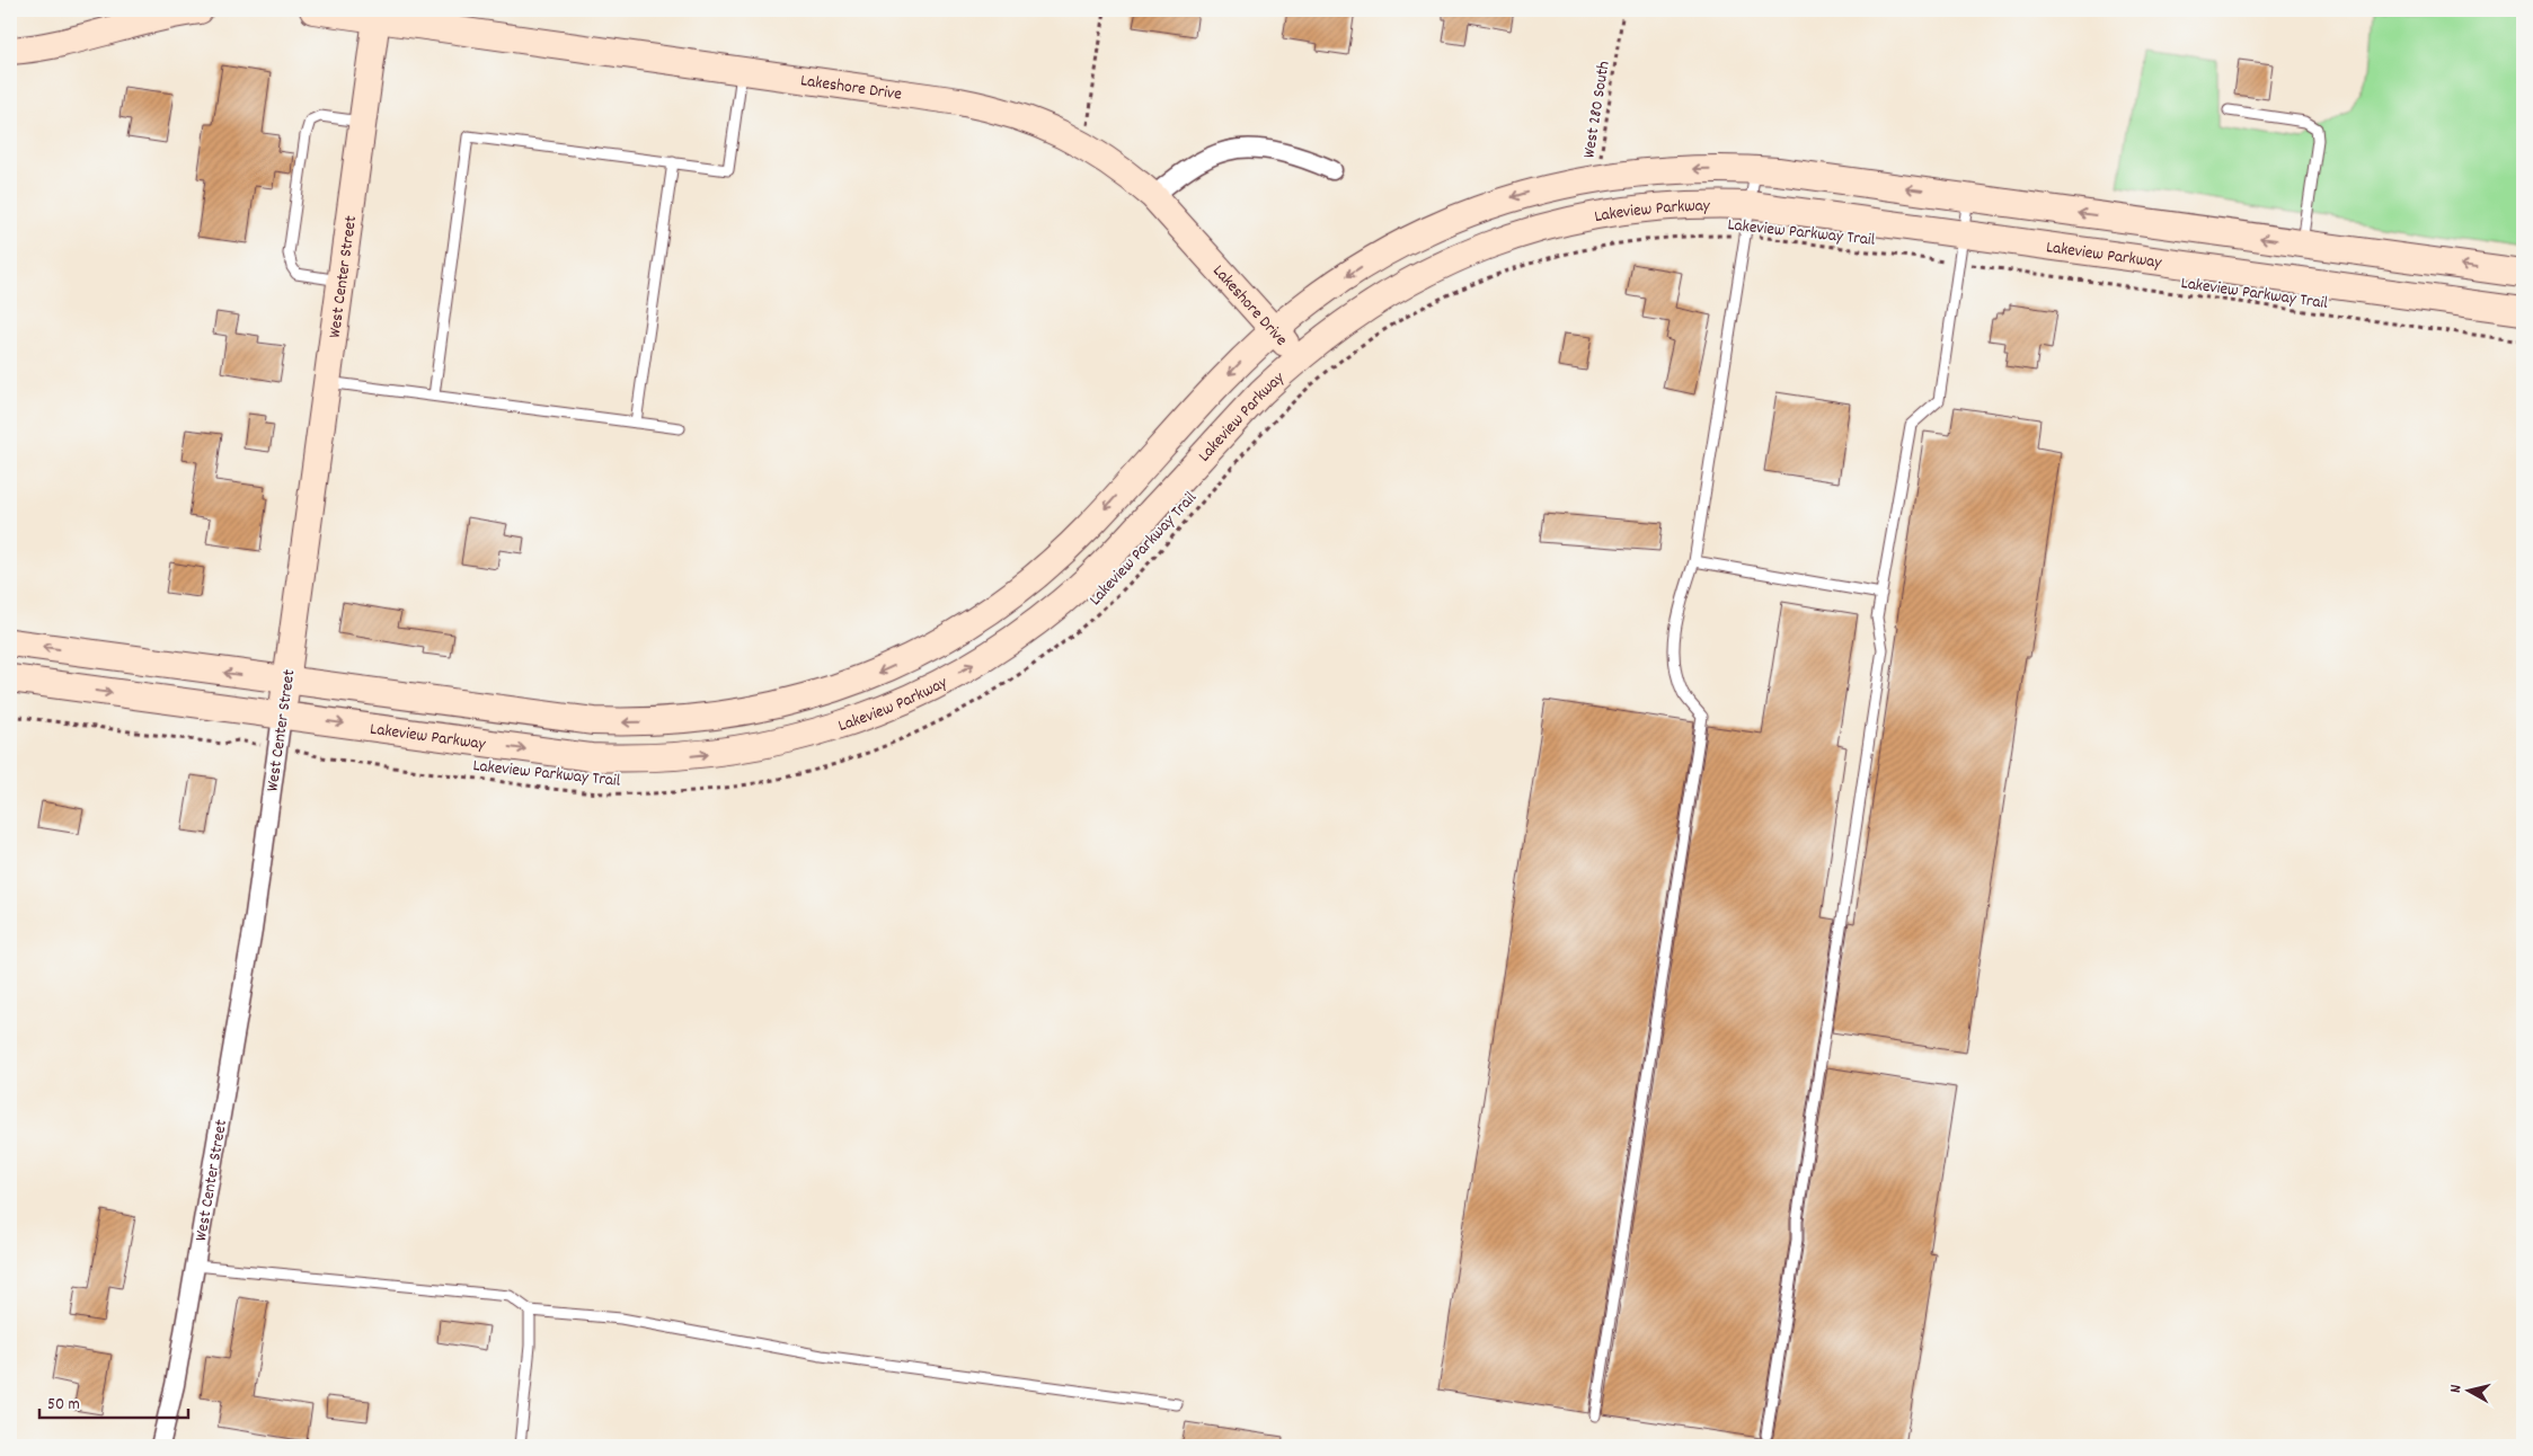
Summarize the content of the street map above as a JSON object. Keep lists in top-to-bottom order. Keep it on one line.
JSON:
{"streets":{"main road":["Lakeshore Drive","Lakeview Parkway","West Center Street"],"path":["West 280 South","Lakeview Parkway Trail"]},"crossings":[["Lakeshore Drive","Lakeview Parkway"],["Lakeshore Drive","West Center Street"],["West 280 South","Lakeview Parkway"],["Lakeview Parkway","West Center Street"]],"scale_bar":"50 m","north":"left"}
